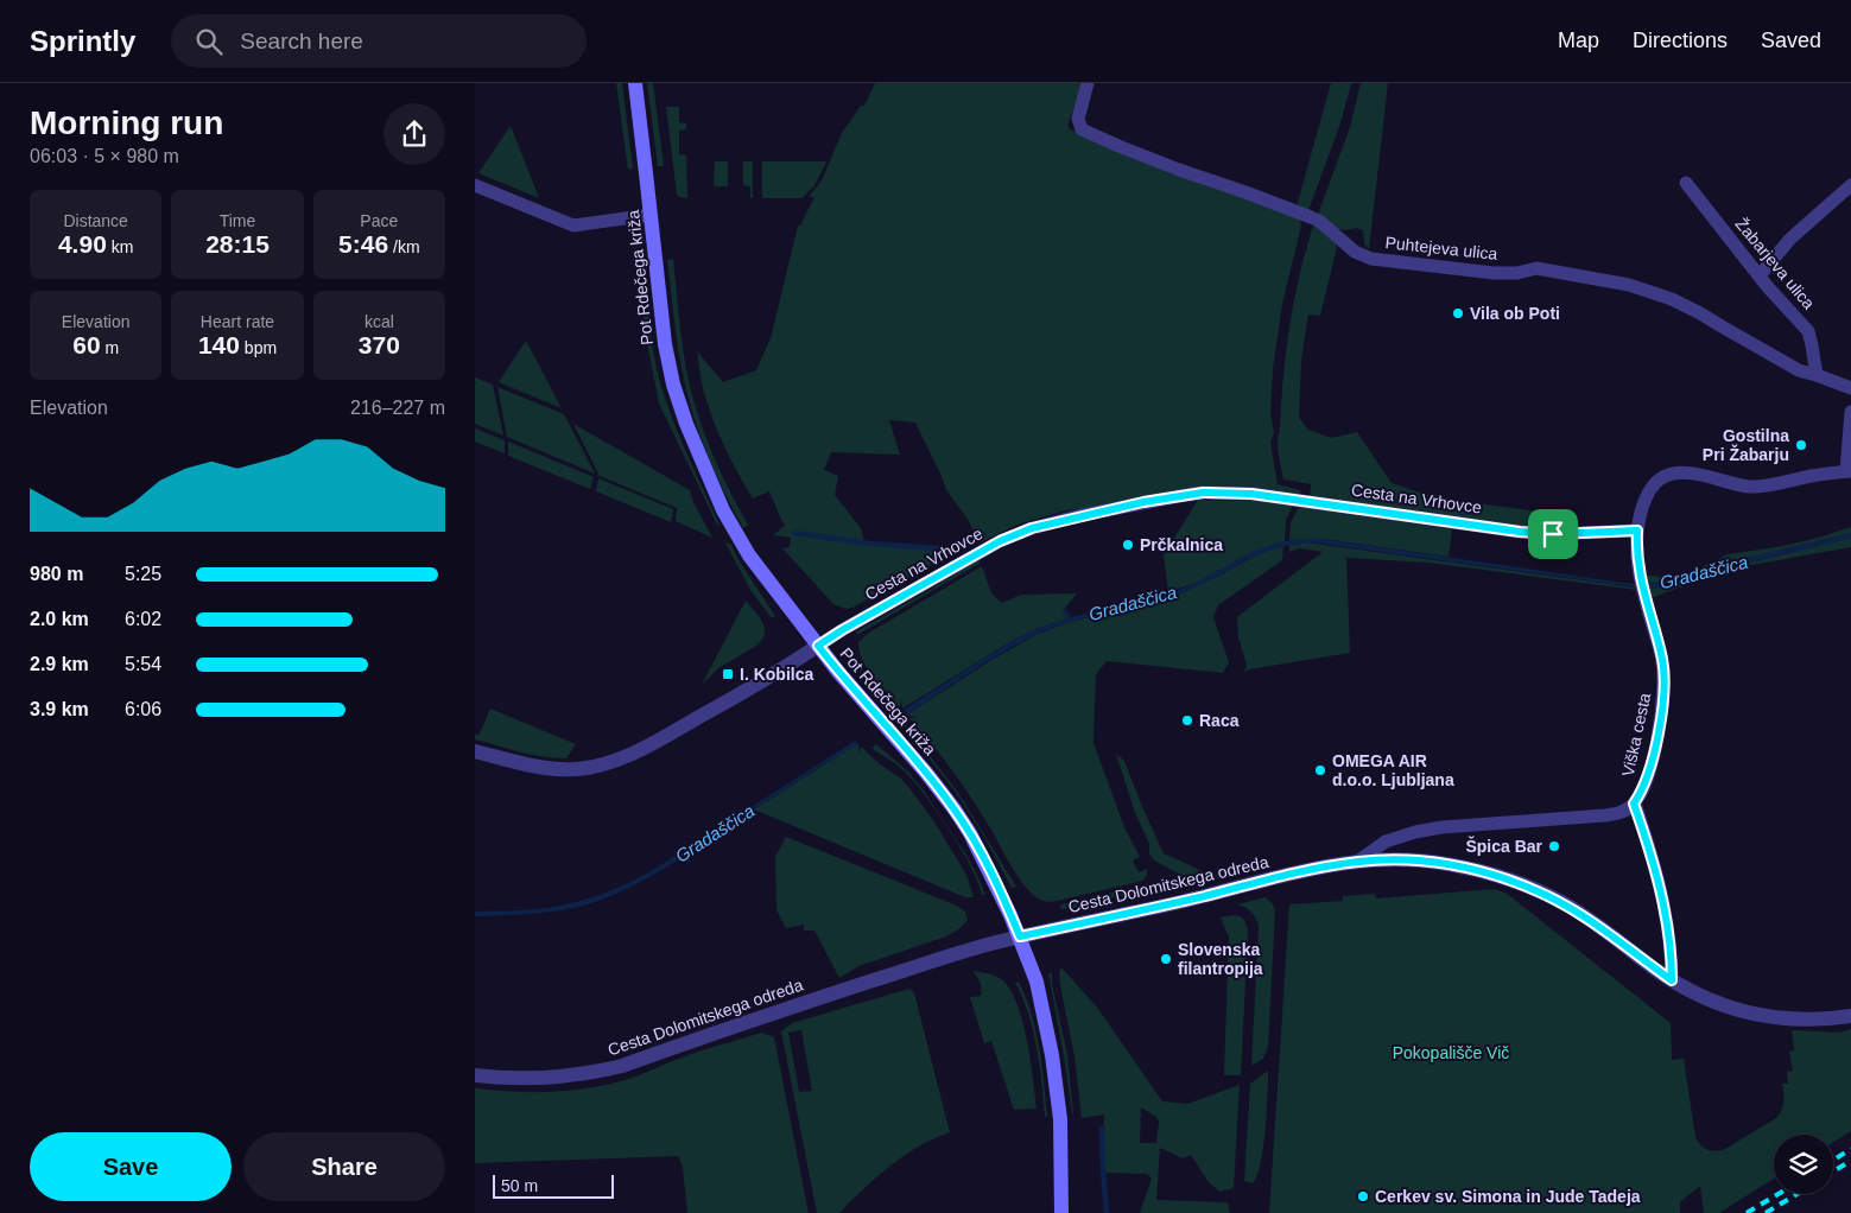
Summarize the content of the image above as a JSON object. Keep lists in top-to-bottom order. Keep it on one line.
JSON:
{"streets":{"main road":["Pot Rdečega križa"],"street":["Puhtejeva ulica","Žabarjeva ulica","Cesta na Vrhovce","Viška cesta","Cesta Dolomitskega odreda"]},"crossings":[["Puhtejeva ulica","Žabarjeva ulica"],["Pot Rdečega križa","Cesta na Vrhovce"],["Pot Rdečega križa","Cesta Dolomitskega odreda"],["Cesta na Vrhovce","Viška cesta"]],"water":["Gradaščica"],"parks":["Pokopališče Vič"],"places":{"other":["Vila ob Poti","Gostilna Pri Žabarju","Prčkalnica","Raca","OMEGA AIR d.o.o. Ljubljana","Špica Bar","Slovenska filantropija","Cerkev sv. Simona in Jude Tadeja"],"transit":["I. Kobilca"]},"scale_bar":"50 m","page":{"header":"Sprintly","search":"Search here","nav":["Map","Directions","Saved"],"heading":["Morning run","06:03 · 5 × 980 m"],"stats":[["Distance","4.90 km"],["Time","28:15"],["Pace","5:46 /km"],["Elevation","60 m"],["Heart rate","140 bpm"],["kcal","370"]],"chart":["Elevation","216–227 m"],"list":[{"name":"980 m","note":"5:25"},{"name":"2.0 km","note":"6:02"},{"name":"2.9 km","note":"5:54"},{"name":"3.9 km","note":"6:06"}],"buttons":["Save","Share"],"scale":"50 m"}}
